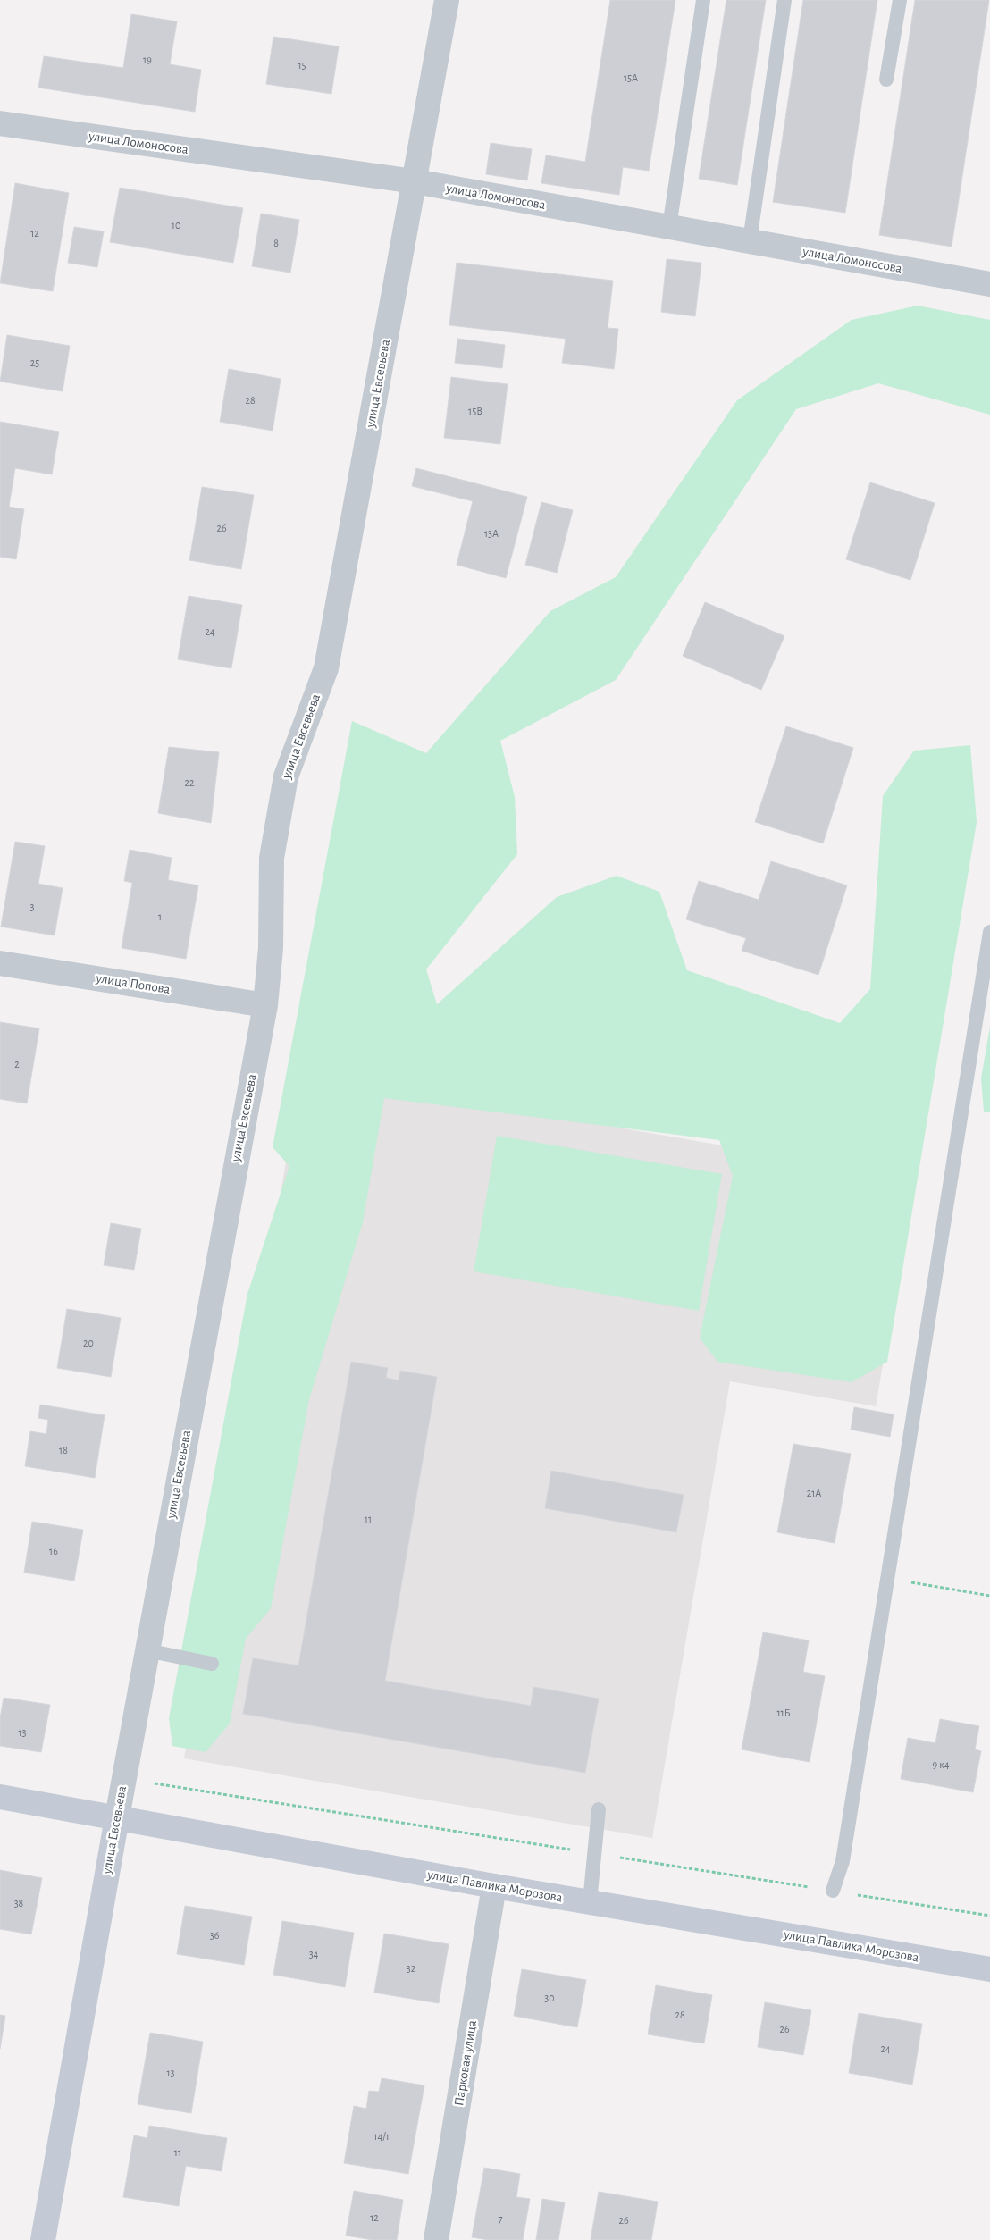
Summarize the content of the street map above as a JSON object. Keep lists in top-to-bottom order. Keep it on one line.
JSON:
{"streets":{"street":["улица Ломоносова","улица Евсевьева","улица Попова","улица Павлика Морозова","Парковая улица"]},"crossings":[["улица Ломоносова","улица Евсевьева"],["улица Евсевьева","улица Попова"],["улица Евсевьева","улица Павлика Морозова"],["улица Павлика Морозова","Парковая улица"]],"house_numbers":["19","15","15А","10","12","8","25","28","15В","26","13А","24","22","3","1","2","20","18","21А","11","16","11Б","13","9 к4","38","36","34","32","30","28","26","24","13","14/1","11","12","7","26"]}
